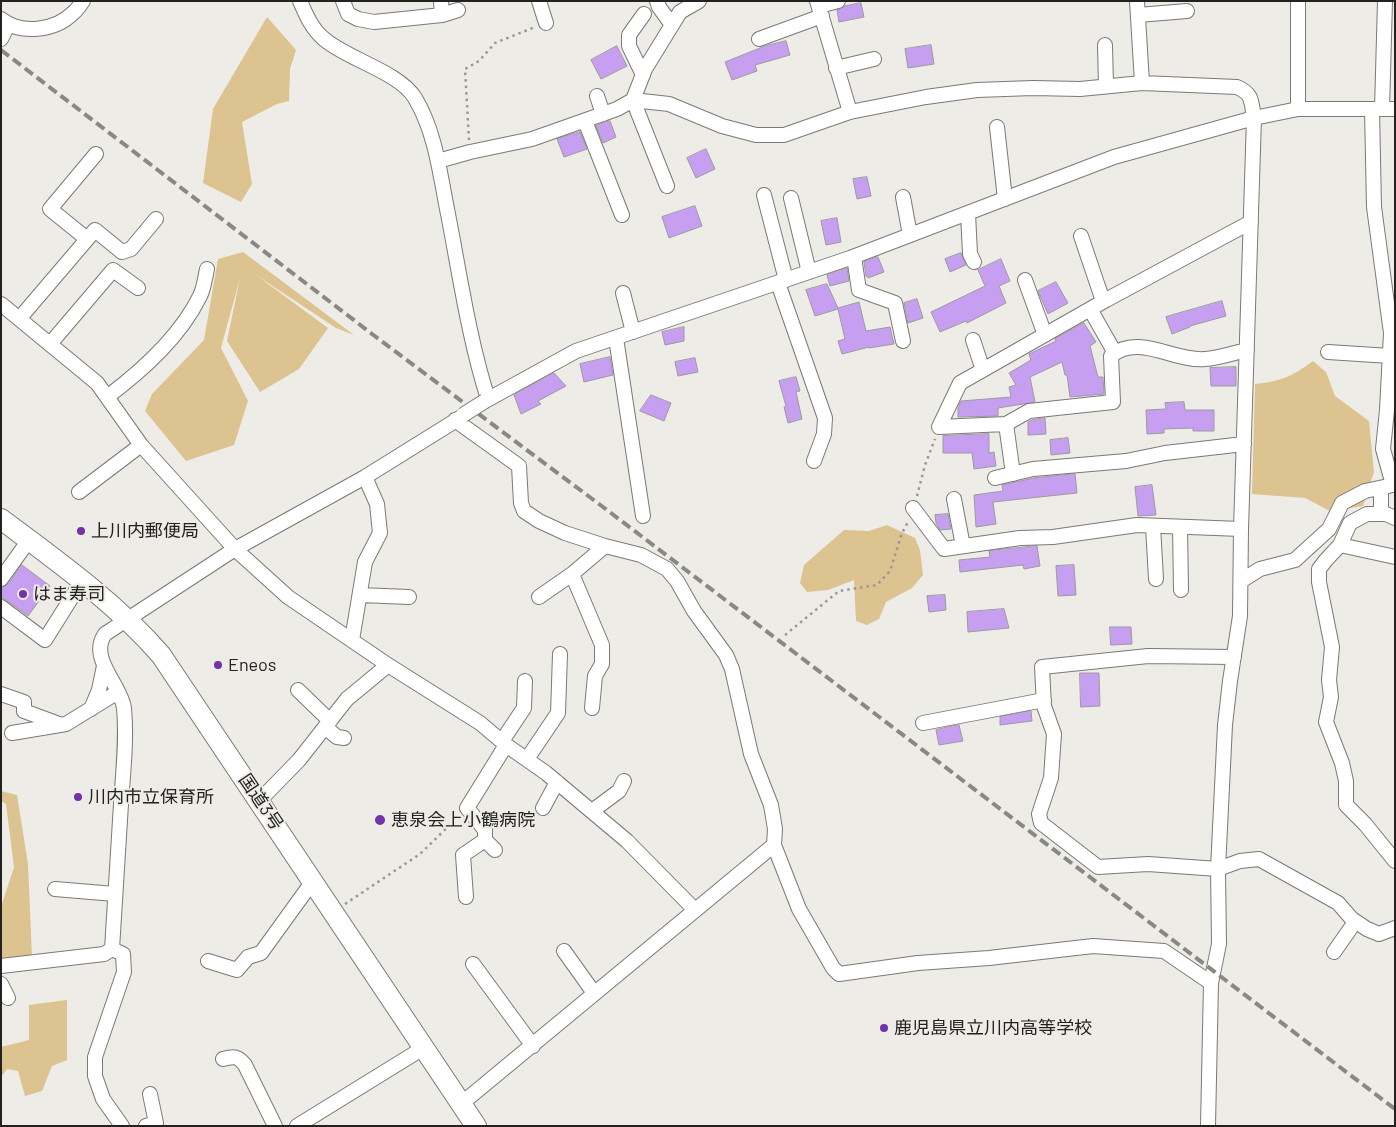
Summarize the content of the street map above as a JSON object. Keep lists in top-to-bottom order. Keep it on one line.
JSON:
{"streets":{"highway":["国道3号"]},"places":["上川内郵便局","はま寿司","Eneos","川内市立保育所","恵泉会上小鶴病院","鹿児島県立川内高等学校"]}
